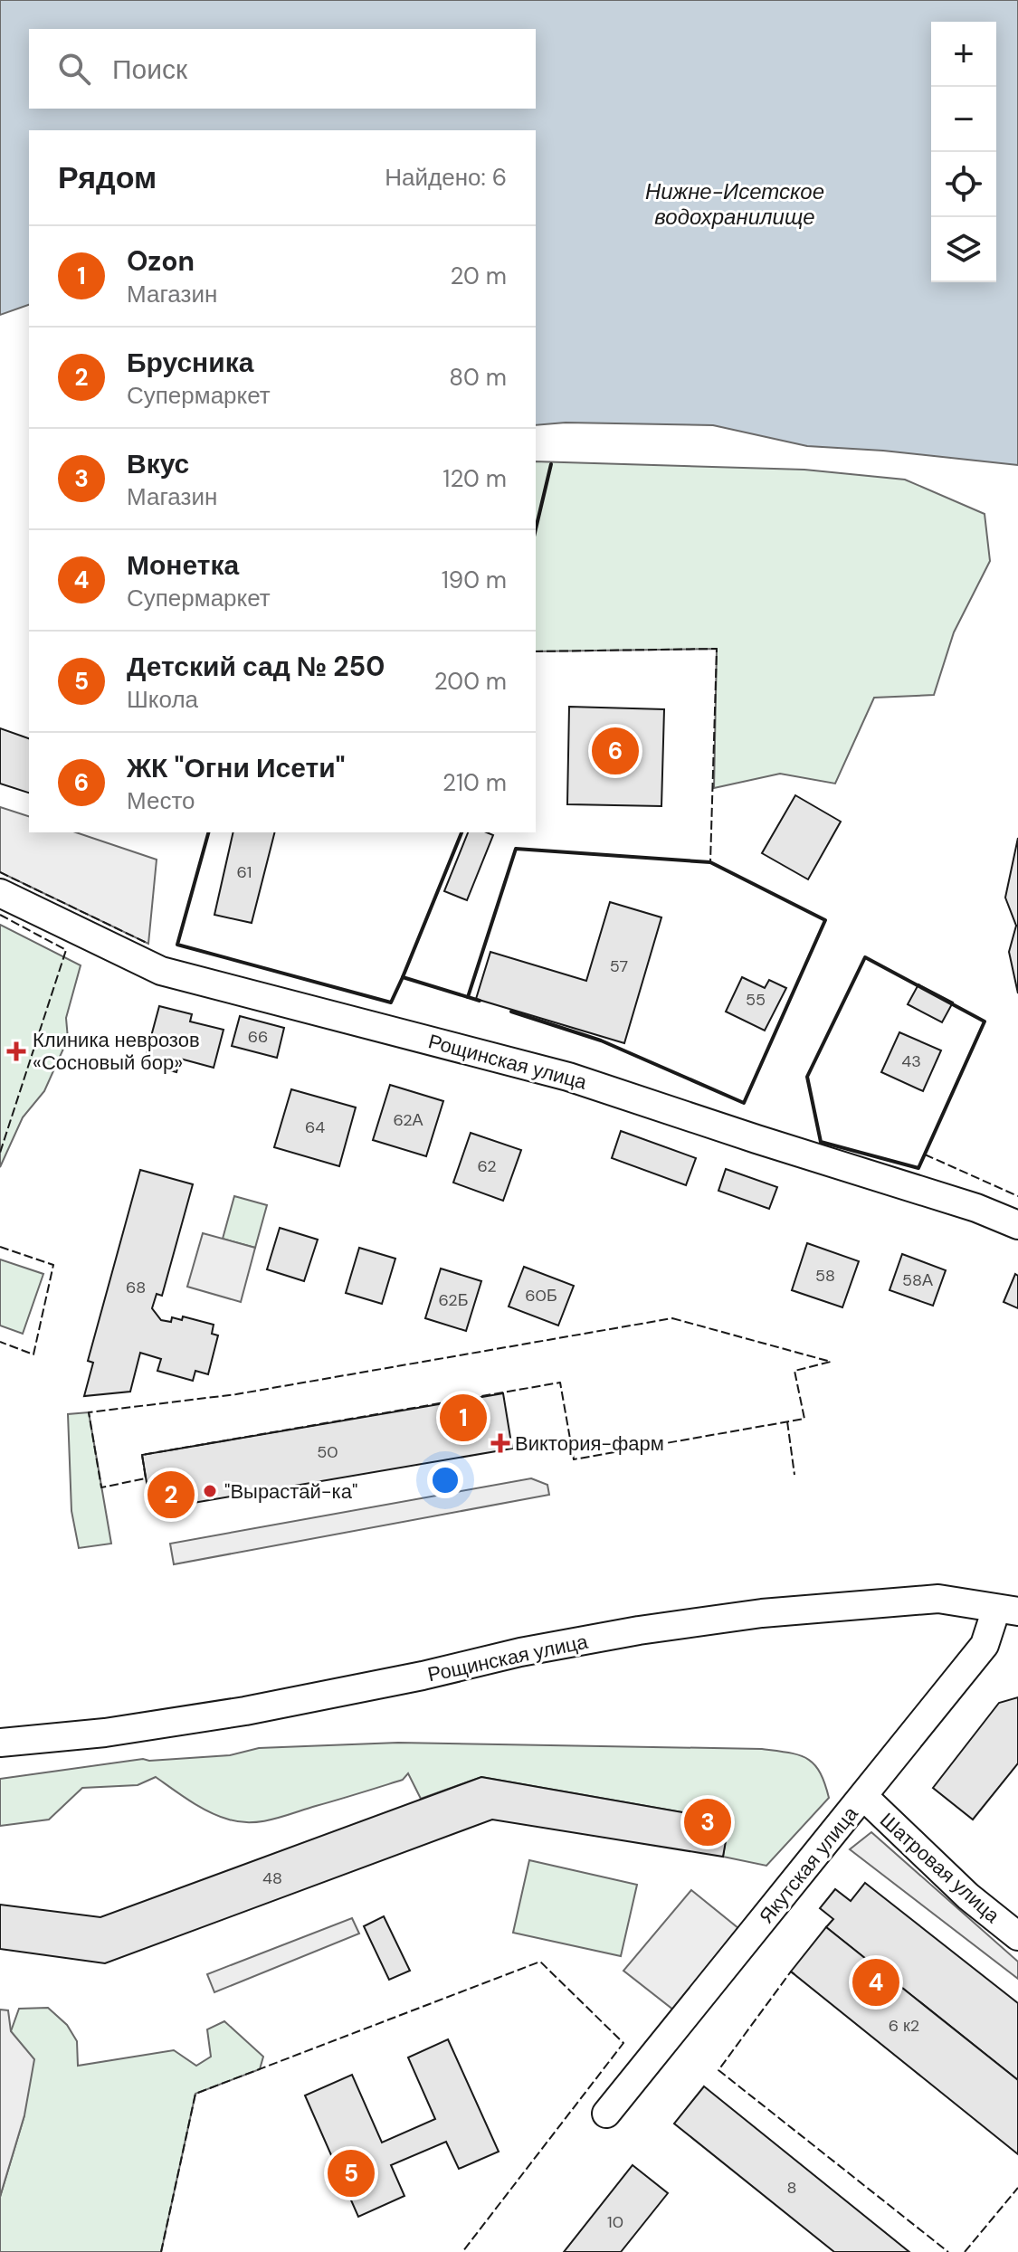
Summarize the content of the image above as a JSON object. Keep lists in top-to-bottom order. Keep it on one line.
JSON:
{"streets":{"street":["Рощинская улица","Якутская улица","Шатровая улица"]},"crossings":[["Рощинская улица","Якутская улица"],["Якутская улица","Шатровая улица"]],"water":["Нижне-Исетское водохранилище"],"places":{"health":["Клиника неврозов «Сосновый бор»","Виктория-фарм"],"other":["\"Вырастай-ка\""]},"house_numbers":["61","57","55","66","43","62А","64","62","58","58А","68","60Б","62Б","50","48","6 к2","8","10"],"page":{"map_buttons":["+","−"],"search":"Поиск","heading":["Рядом","Найдено: 6"],"list":[{"mark":"1","name":"Ozon","note":"Магазин","value":"20 m"},{"mark":"2","name":"Брусника","note":"Супермаркет","value":"80 m"},{"mark":"3","name":"Вкус","note":"Магазин","value":"120 m"},{"mark":"4","name":"Монетка","note":"Супермаркет","value":"190 m"},{"mark":"5","name":"Детский сад № 250","note":"Школа","value":"200 m"},{"mark":"6","name":"ЖК \"Огни Исети\"","note":"Место","value":"210 m"}],"pins":["6","1","2","3","4","5"]}}
